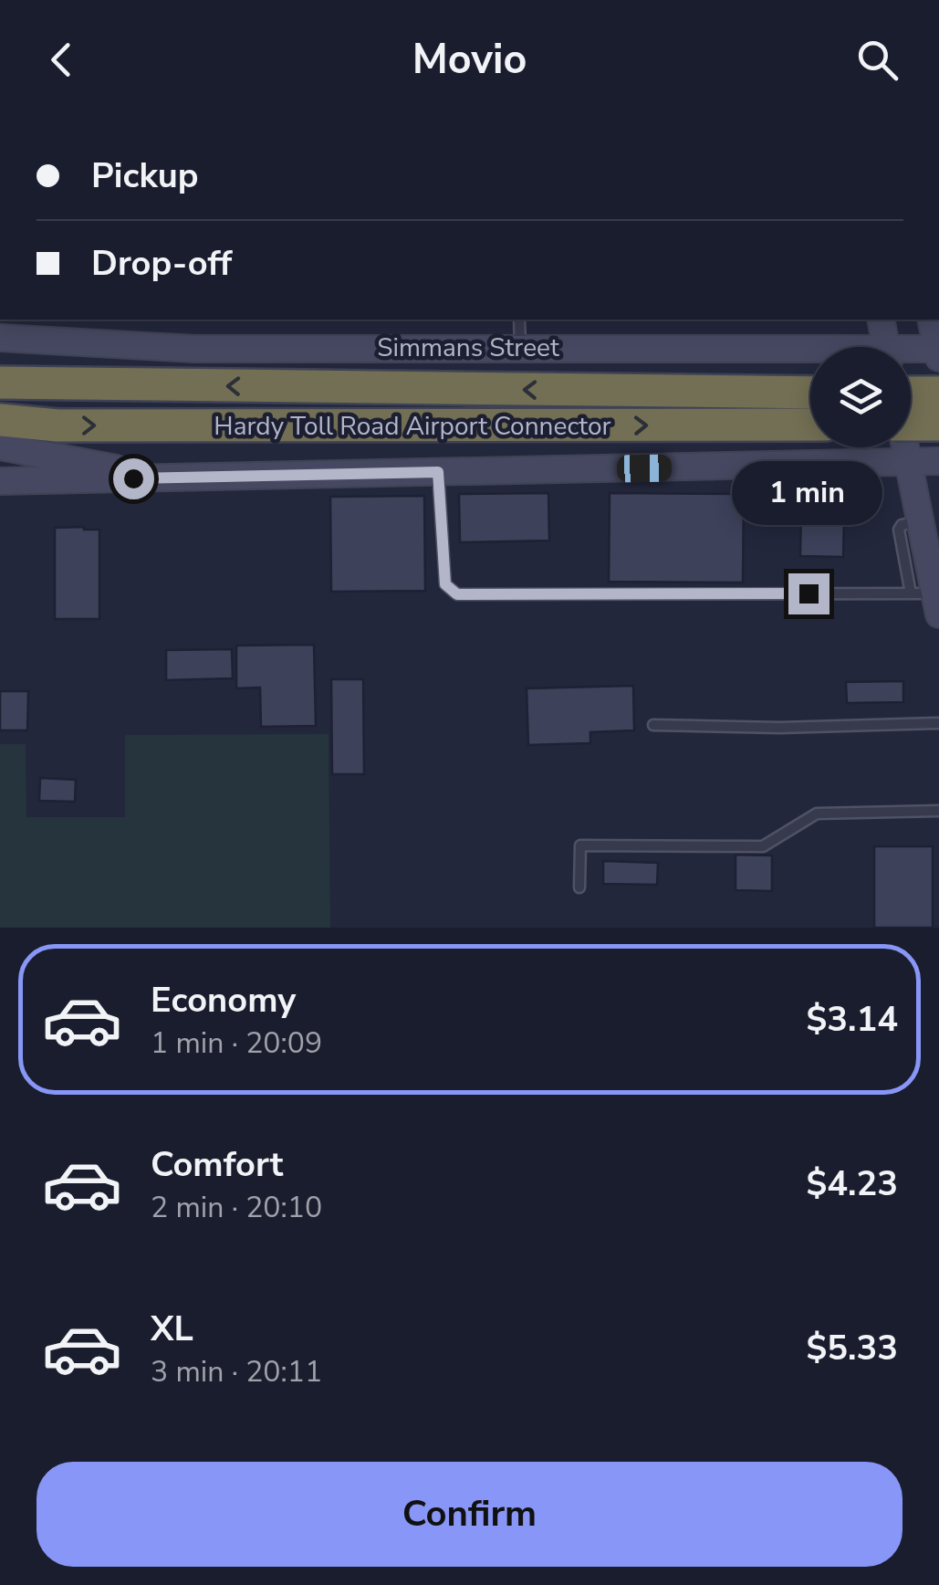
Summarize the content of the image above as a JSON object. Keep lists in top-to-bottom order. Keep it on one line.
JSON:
{"streets":{"highway":["Hardy Toll Road Airport Connector"],"main road":["Simmans Street"]},"page":{"header":"Movio","banner":["Pickup","Drop-off"],"bubble":"1 min","list":[{"name":"Economy","note":"1 min · 20:09","value":"$3.14"},{"name":"Comfort","note":"2 min · 20:10","value":"$4.23"},{"name":"XL","note":"3 min · 20:11","value":"$5.33"}],"buttons":"Confirm"}}
